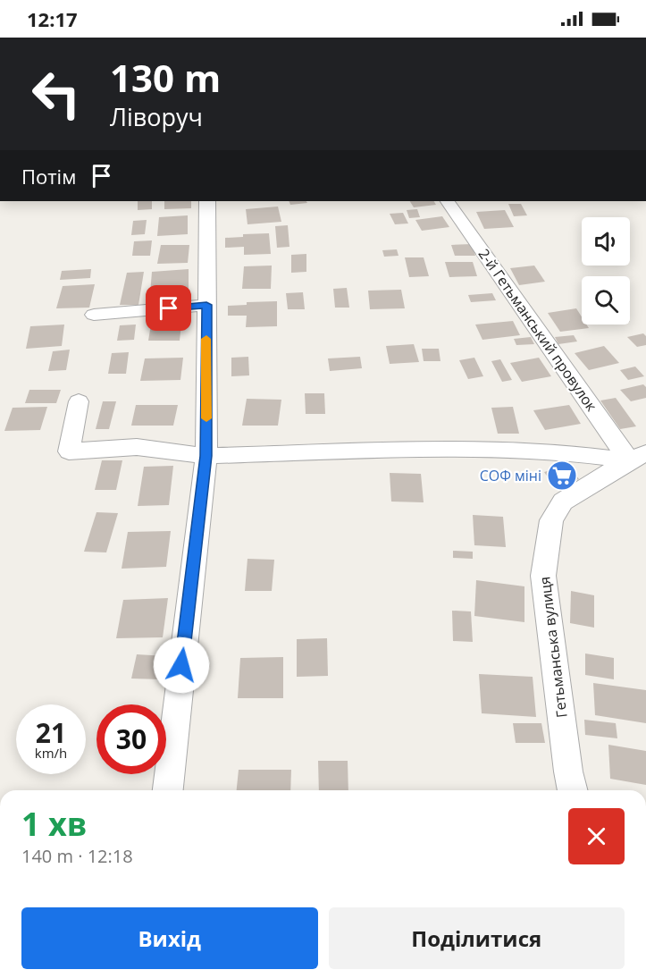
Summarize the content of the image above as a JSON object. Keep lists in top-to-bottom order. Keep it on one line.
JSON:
{"streets":{"street":["2-й Гетьманський провулок","Гетьманська вулиця"]},"crossings":[["2-й Гетьманський провулок","Гетьманська вулиця"]],"places":{"supermarket":["СОФ міні"]},"page":{"status":"12:17","turn":["130 m","Ліворуч"],"then":"Потім","speed":"21 km/h","limit":"30","heading":["1 хв","140 m · 12:18"],"buttons":["Вихід","Поділитися"]}}
